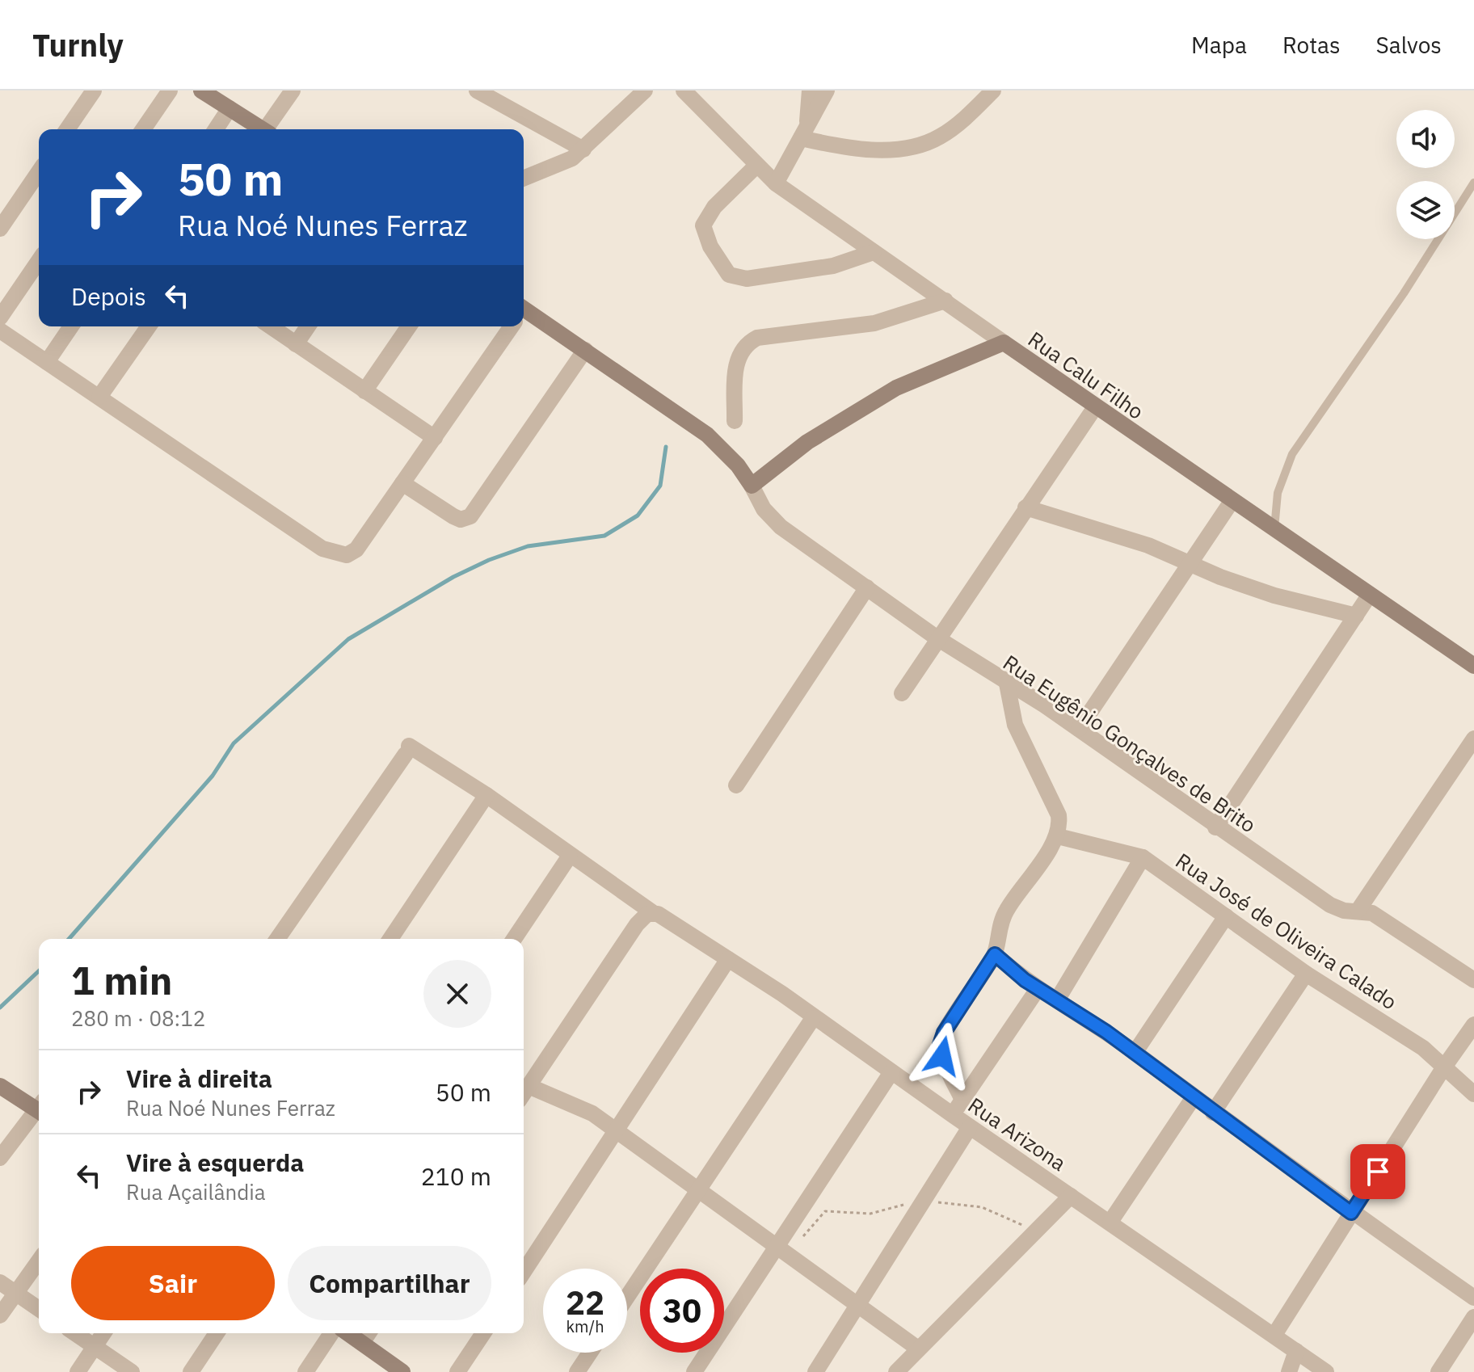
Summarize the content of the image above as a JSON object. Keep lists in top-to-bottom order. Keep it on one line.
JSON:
{"streets":{"street":["Rua Calu Filho","Rua Eugênio Gonçalves de Brito","Rua José de Oliveira Calado","Rua Arizona"]},"crossings":[["Rua Calu Filho","Rua Eugênio Gonçalves de Brito"]],"page":{"header":"Turnly","nav":["Mapa","Rotas","Salvos"],"turn":["50 m","Rua Noé Nunes Ferraz"],"then":"Depois","heading":["1 min","280 m · 08:12"],"list":[{"name":"Vire à direita","note":"Rua Noé Nunes Ferraz","value":"50 m"},{"name":"Vire à esquerda","note":"Rua Açailândia","value":"210 m"}],"buttons":["Sair","Compartilhar"],"speed":"22 km/h","limit":"30"}}
